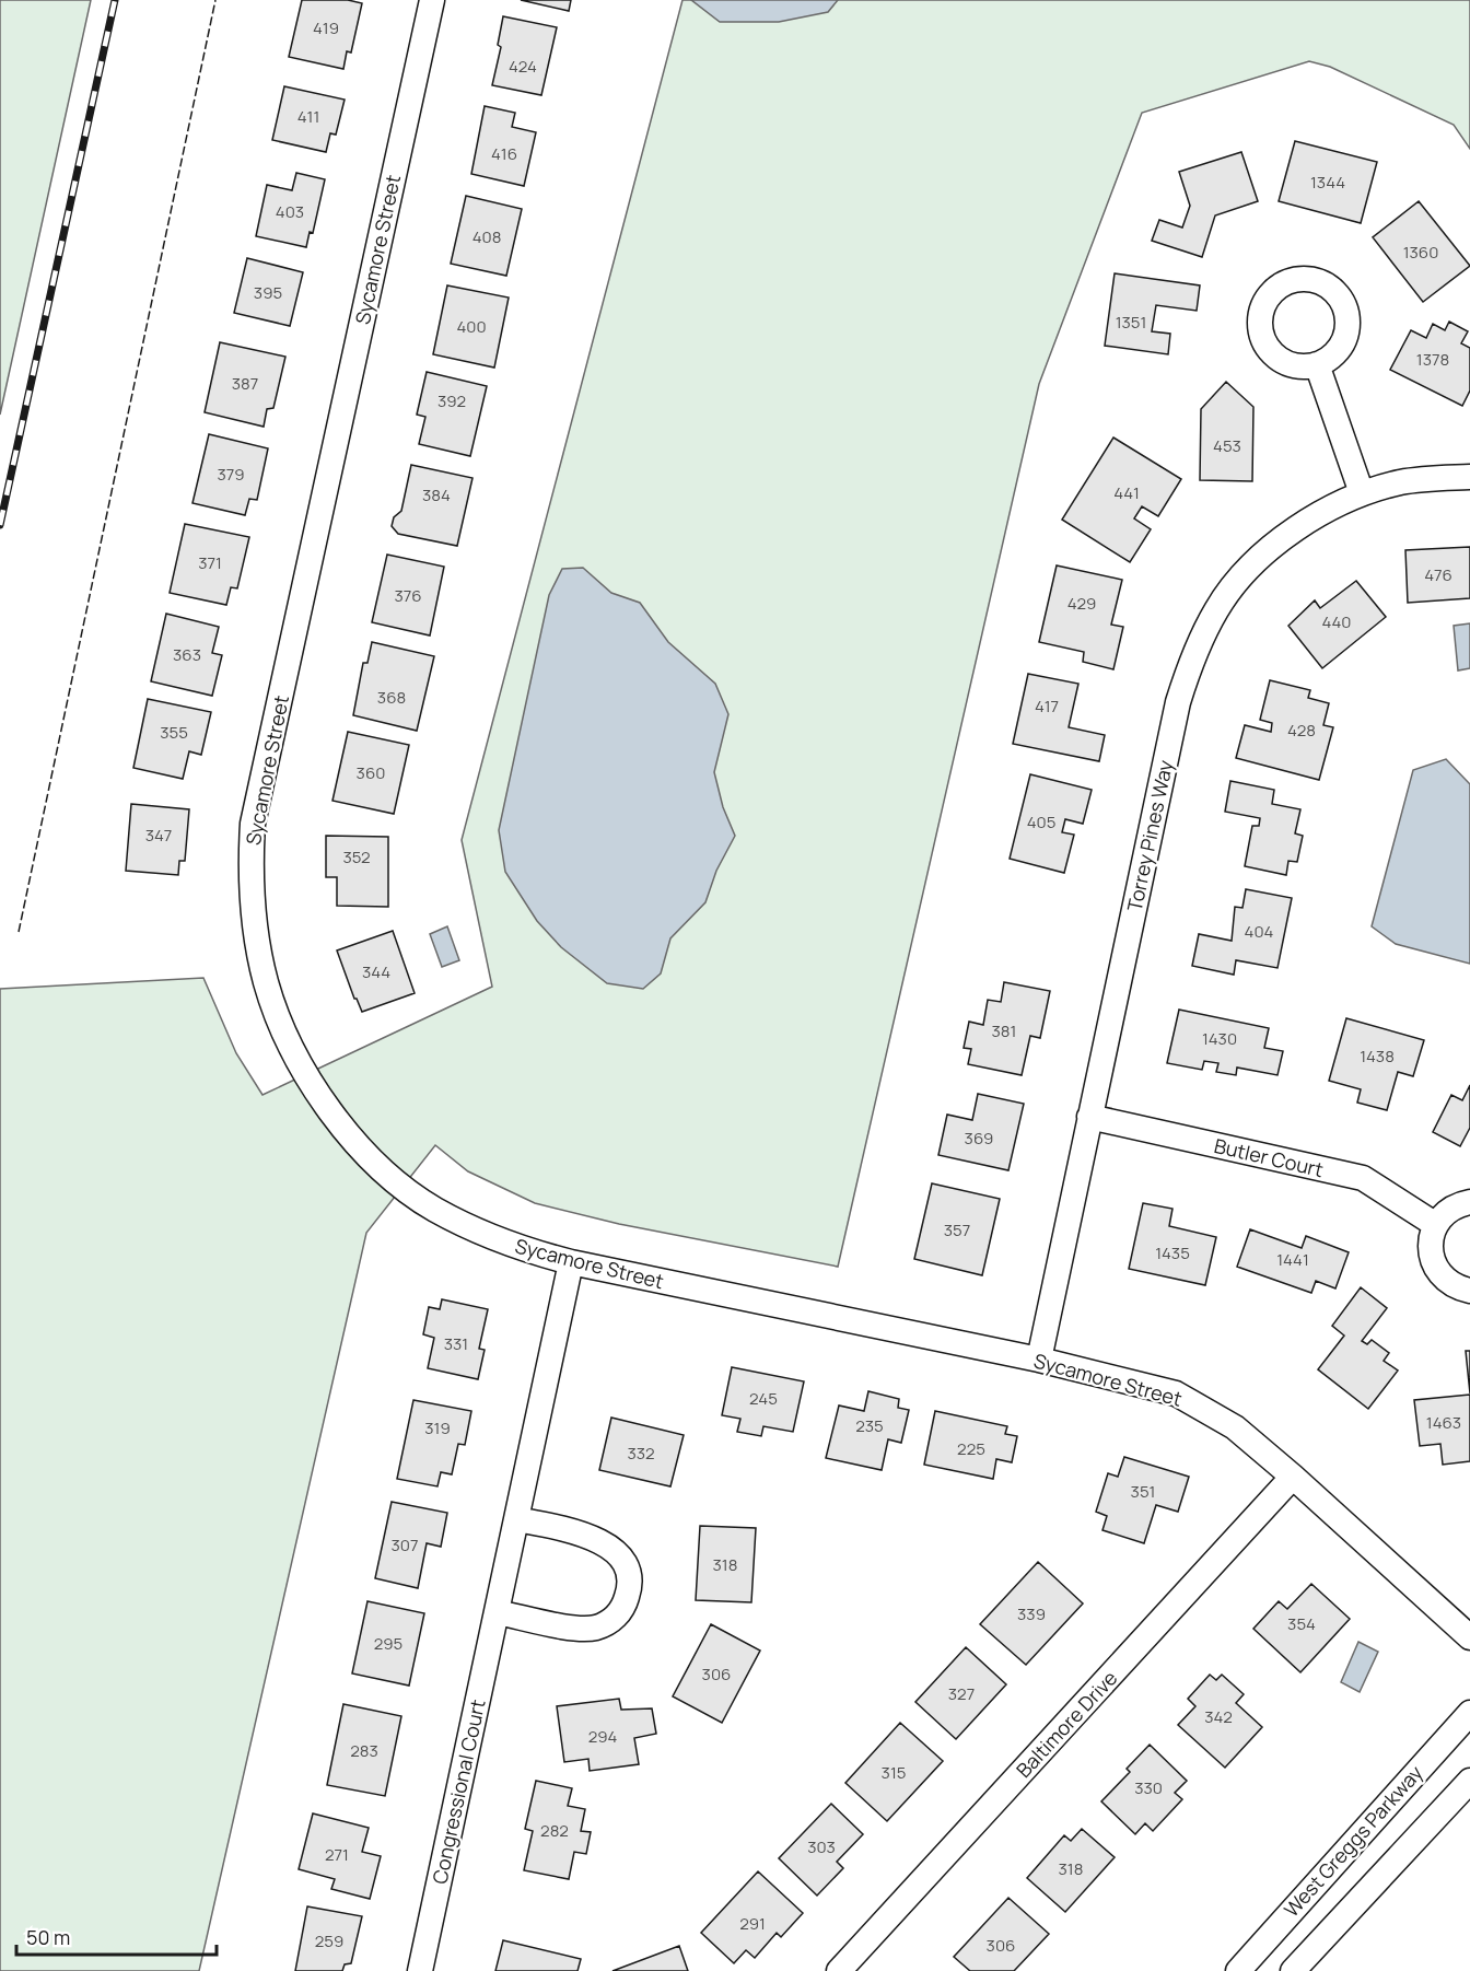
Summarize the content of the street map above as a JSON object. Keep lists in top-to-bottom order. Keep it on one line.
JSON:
{"streets":{"street":["Sycamore Street","Torrey Pines Way","Butler Court","Baltimore Drive","Congressional Court","West Greggs Parkway"]},"crossings":[["Sycamore Street","Torrey Pines Way"],["Sycamore Street","Baltimore Drive"],["Sycamore Street","Congressional Court"],["Torrey Pines Way","Butler Court"]],"house_numbers":["419","424","411","416","1344","403","408","1360","395","1351","400","1378","387","392","453","379","441","384","371","476","376","429","440","363","368","417","428","355","360","405","347","352","404","344","381","1430","1438","369","357","1435","1441","331","245","1463","235","319","225","332","351","307","318","339","354","295","306","327","342","294","283","315","330","282","303","271","318","291","259","306"],"scale_bar":"50 m"}
